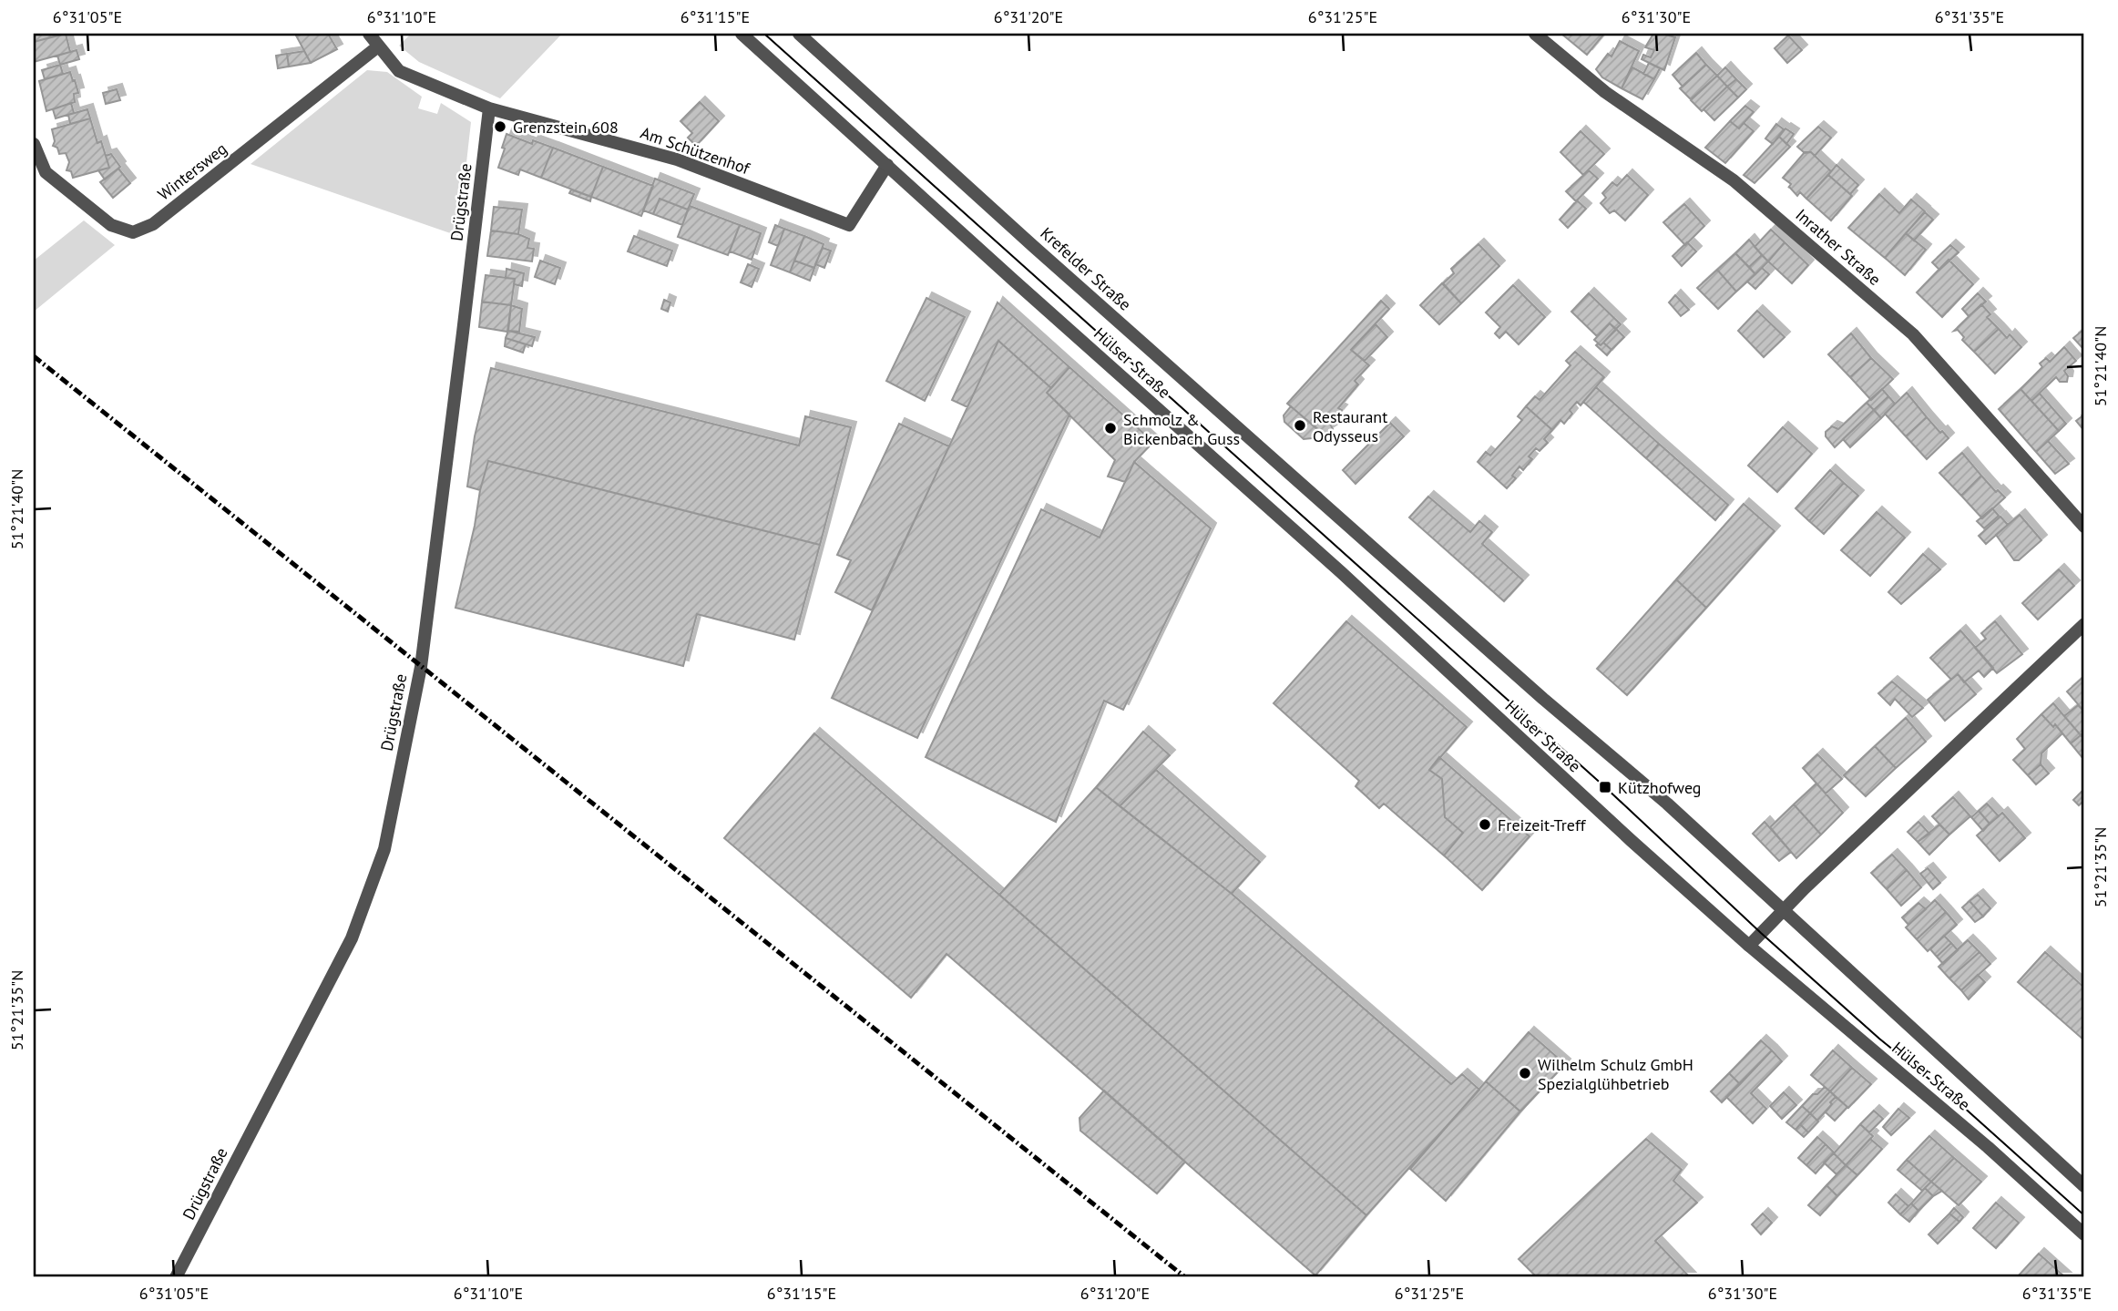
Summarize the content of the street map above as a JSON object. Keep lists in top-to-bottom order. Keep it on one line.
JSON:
{"streets":{"street":["Am Schützenhof","Wintersweg","Drügstraße","Inrather Straße","Krefelder Straße","Hülser Straße"]},"crossings":[["Am Schützenhof","Wintersweg"],["Am Schützenhof","Drügstraße"],["Am Schützenhof","Hülser Straße"],["Krefelder Straße","Hülser Straße"]],"places":{"other":["Grenzstein 608","Restaurant Odysseus","Schmolz & Bickenbach Guss","Freizeit-Treff","Wilhelm Schulz GmbH Spezialglühbetrieb"],"transit":["Kützhofweg"]},"coordinates":["6°31'05\"E","6°31'10\"E","6°31'15\"E","6°31'20\"E","6°31'25\"E","6°31'30\"E","6°31'35\"E","51°21'40\"N","51°21'35\"N"]}
